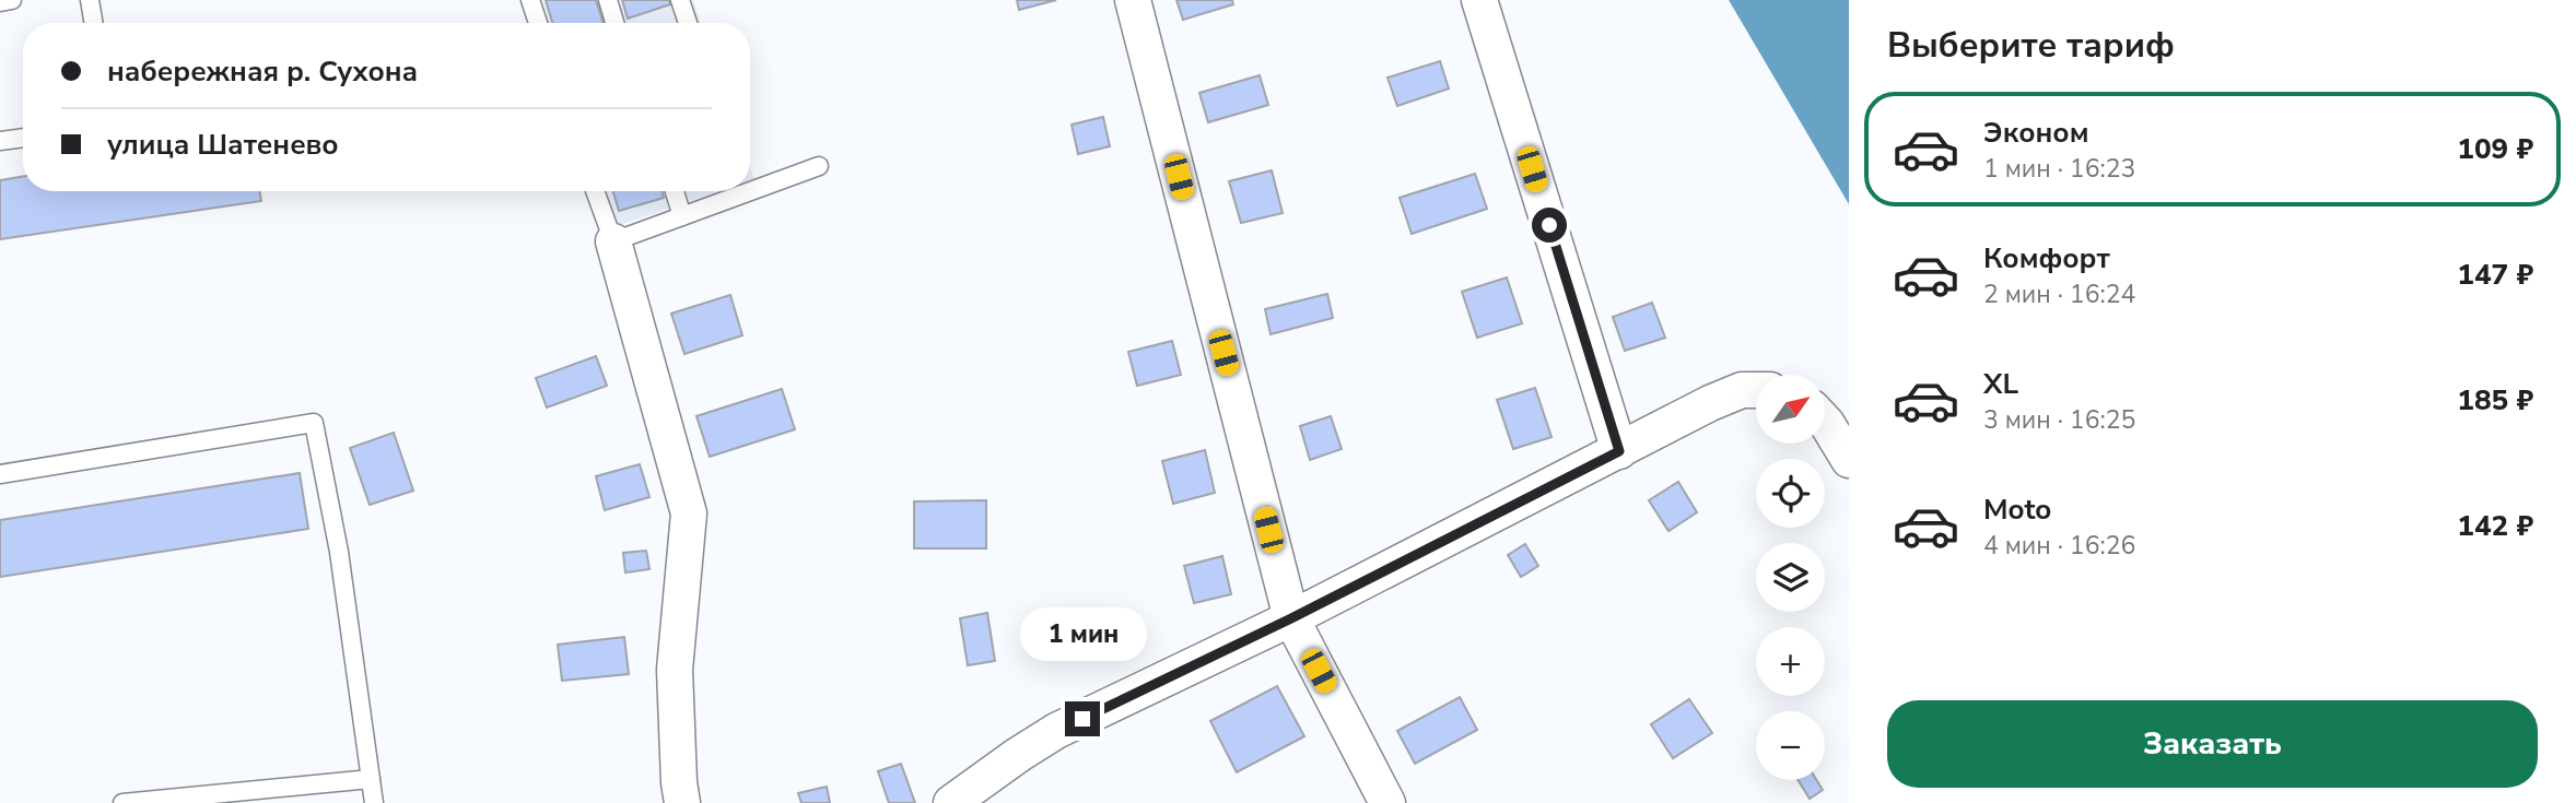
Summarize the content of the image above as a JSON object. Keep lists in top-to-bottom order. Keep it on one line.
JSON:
{"north":"top right","page":{"heading":"Выберите тариф","banner":["набережная р. Сухона","улица Шатенево"],"list":[{"name":"Эконом","note":"1 мин · 16:23","value":"109 ₽"},{"name":"Комфорт","note":"2 мин · 16:24","value":"147 ₽"},{"name":"XL","note":"3 мин · 16:25","value":"185 ₽"},{"name":"Moto","note":"4 мин · 16:26","value":"142 ₽"}],"map_buttons":["+","−"],"bubble":"1 мин","buttons":"Заказать"}}
